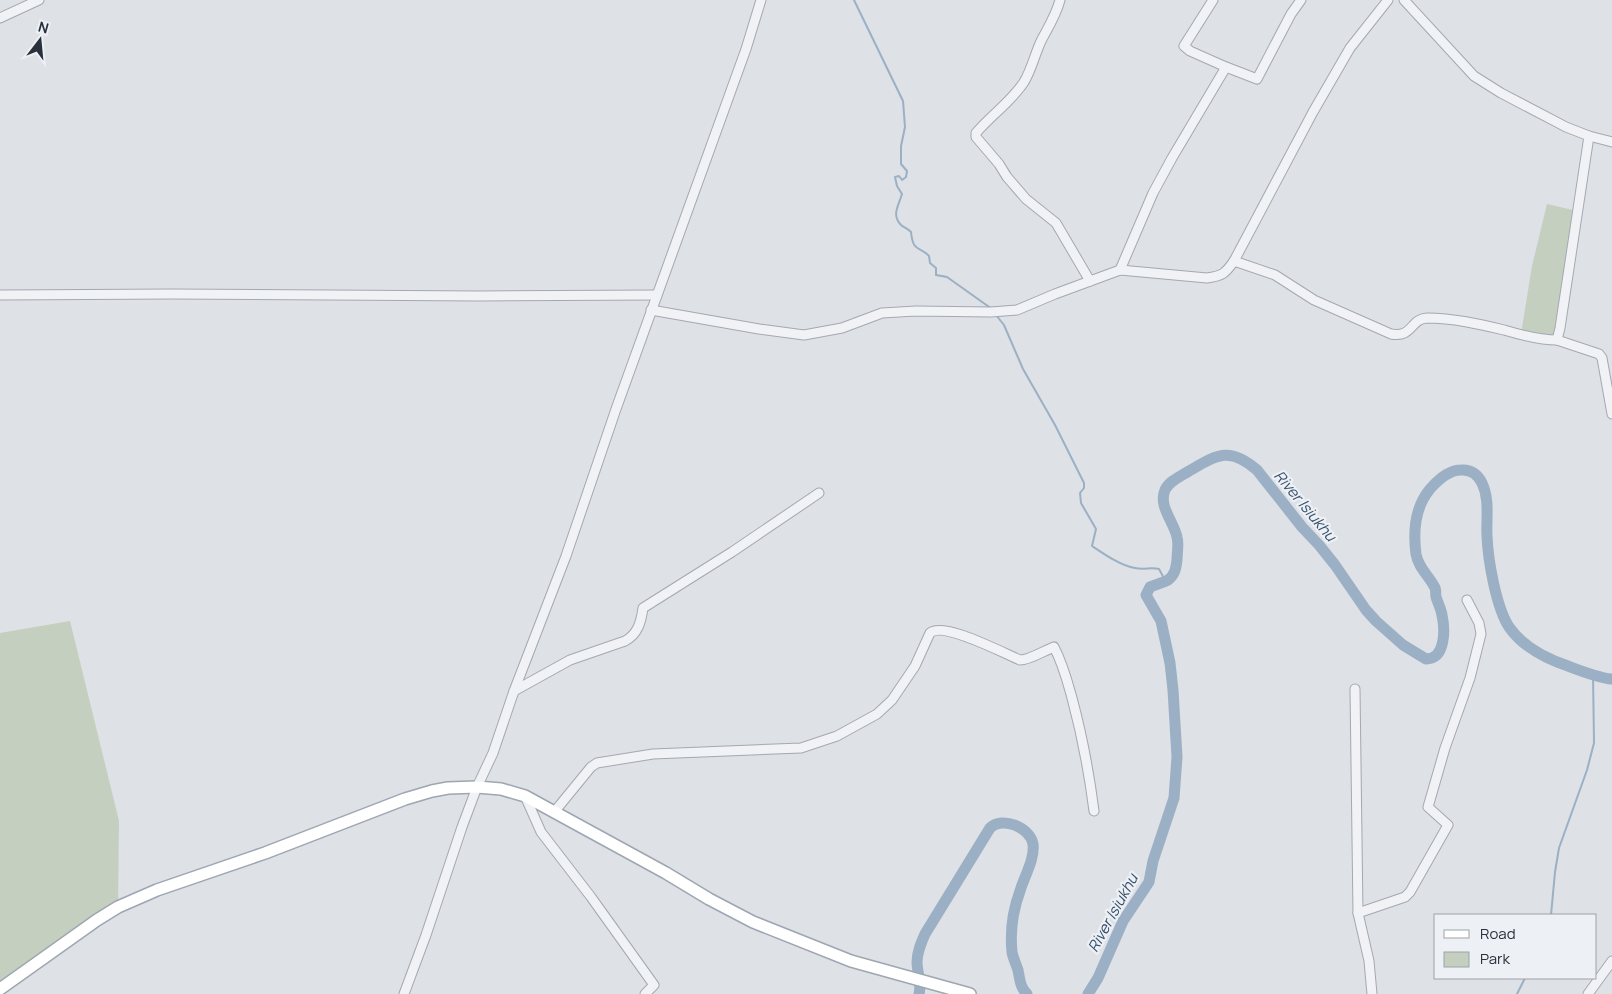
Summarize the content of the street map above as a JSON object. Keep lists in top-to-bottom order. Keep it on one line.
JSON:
{"water":["River Isiukhu"],"legend":["Road","Park"],"north":"top"}
